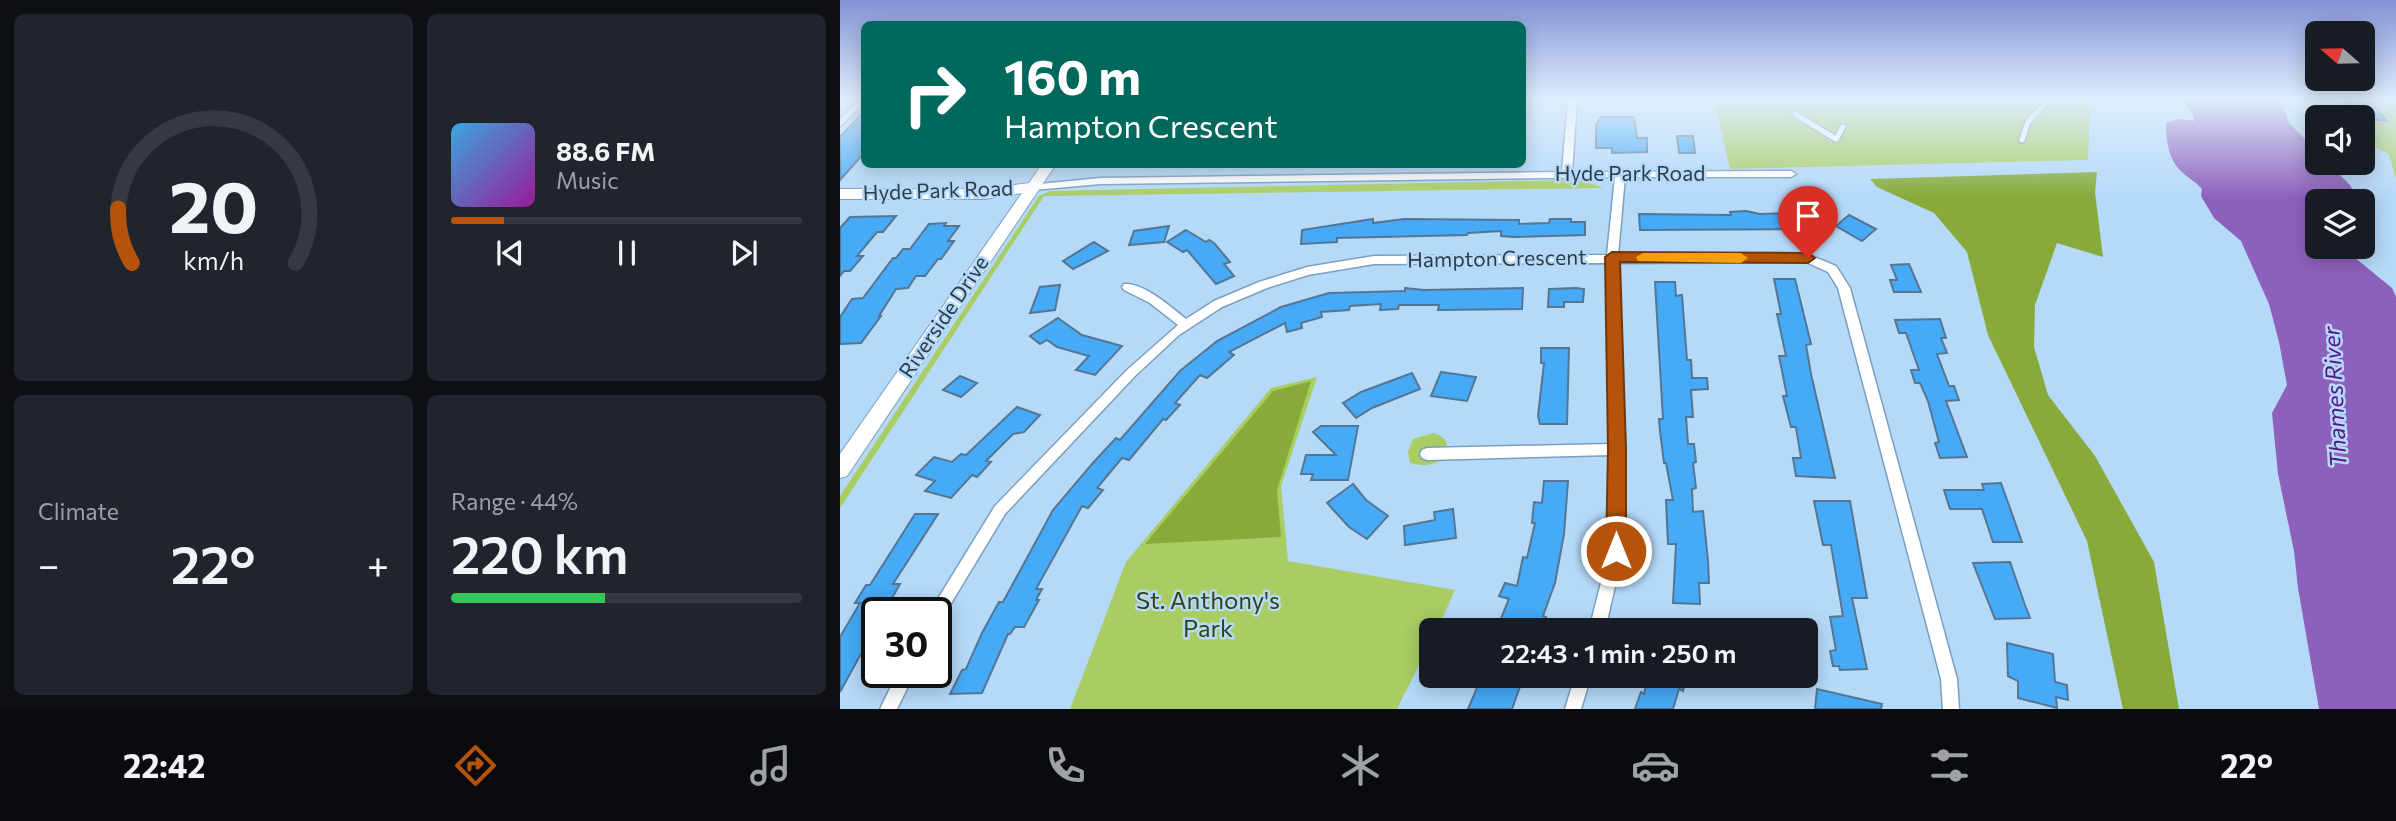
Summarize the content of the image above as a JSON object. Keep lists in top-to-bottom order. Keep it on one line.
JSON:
{"streets":{"main road":["Hyde Park Road","Riverside Drive"],"street":["Hampton Crescent"]},"crossings":[["Hyde Park Road","Riverside Drive"]],"water":["Thames River"],"parks":["St. Anthony's Park"],"north":"left","page":{"turn":["160 m","Hampton Crescent"],"song":["88.6 FM","Music"],"tile":["Climate",["Range · 44%","220 km"]],"heat":["−","22°","+"],"limit":"30","trip":"22:43 · 1 min · 250 m","tabs":["22:42","22°"],"gauge":["20","km/h"]}}
